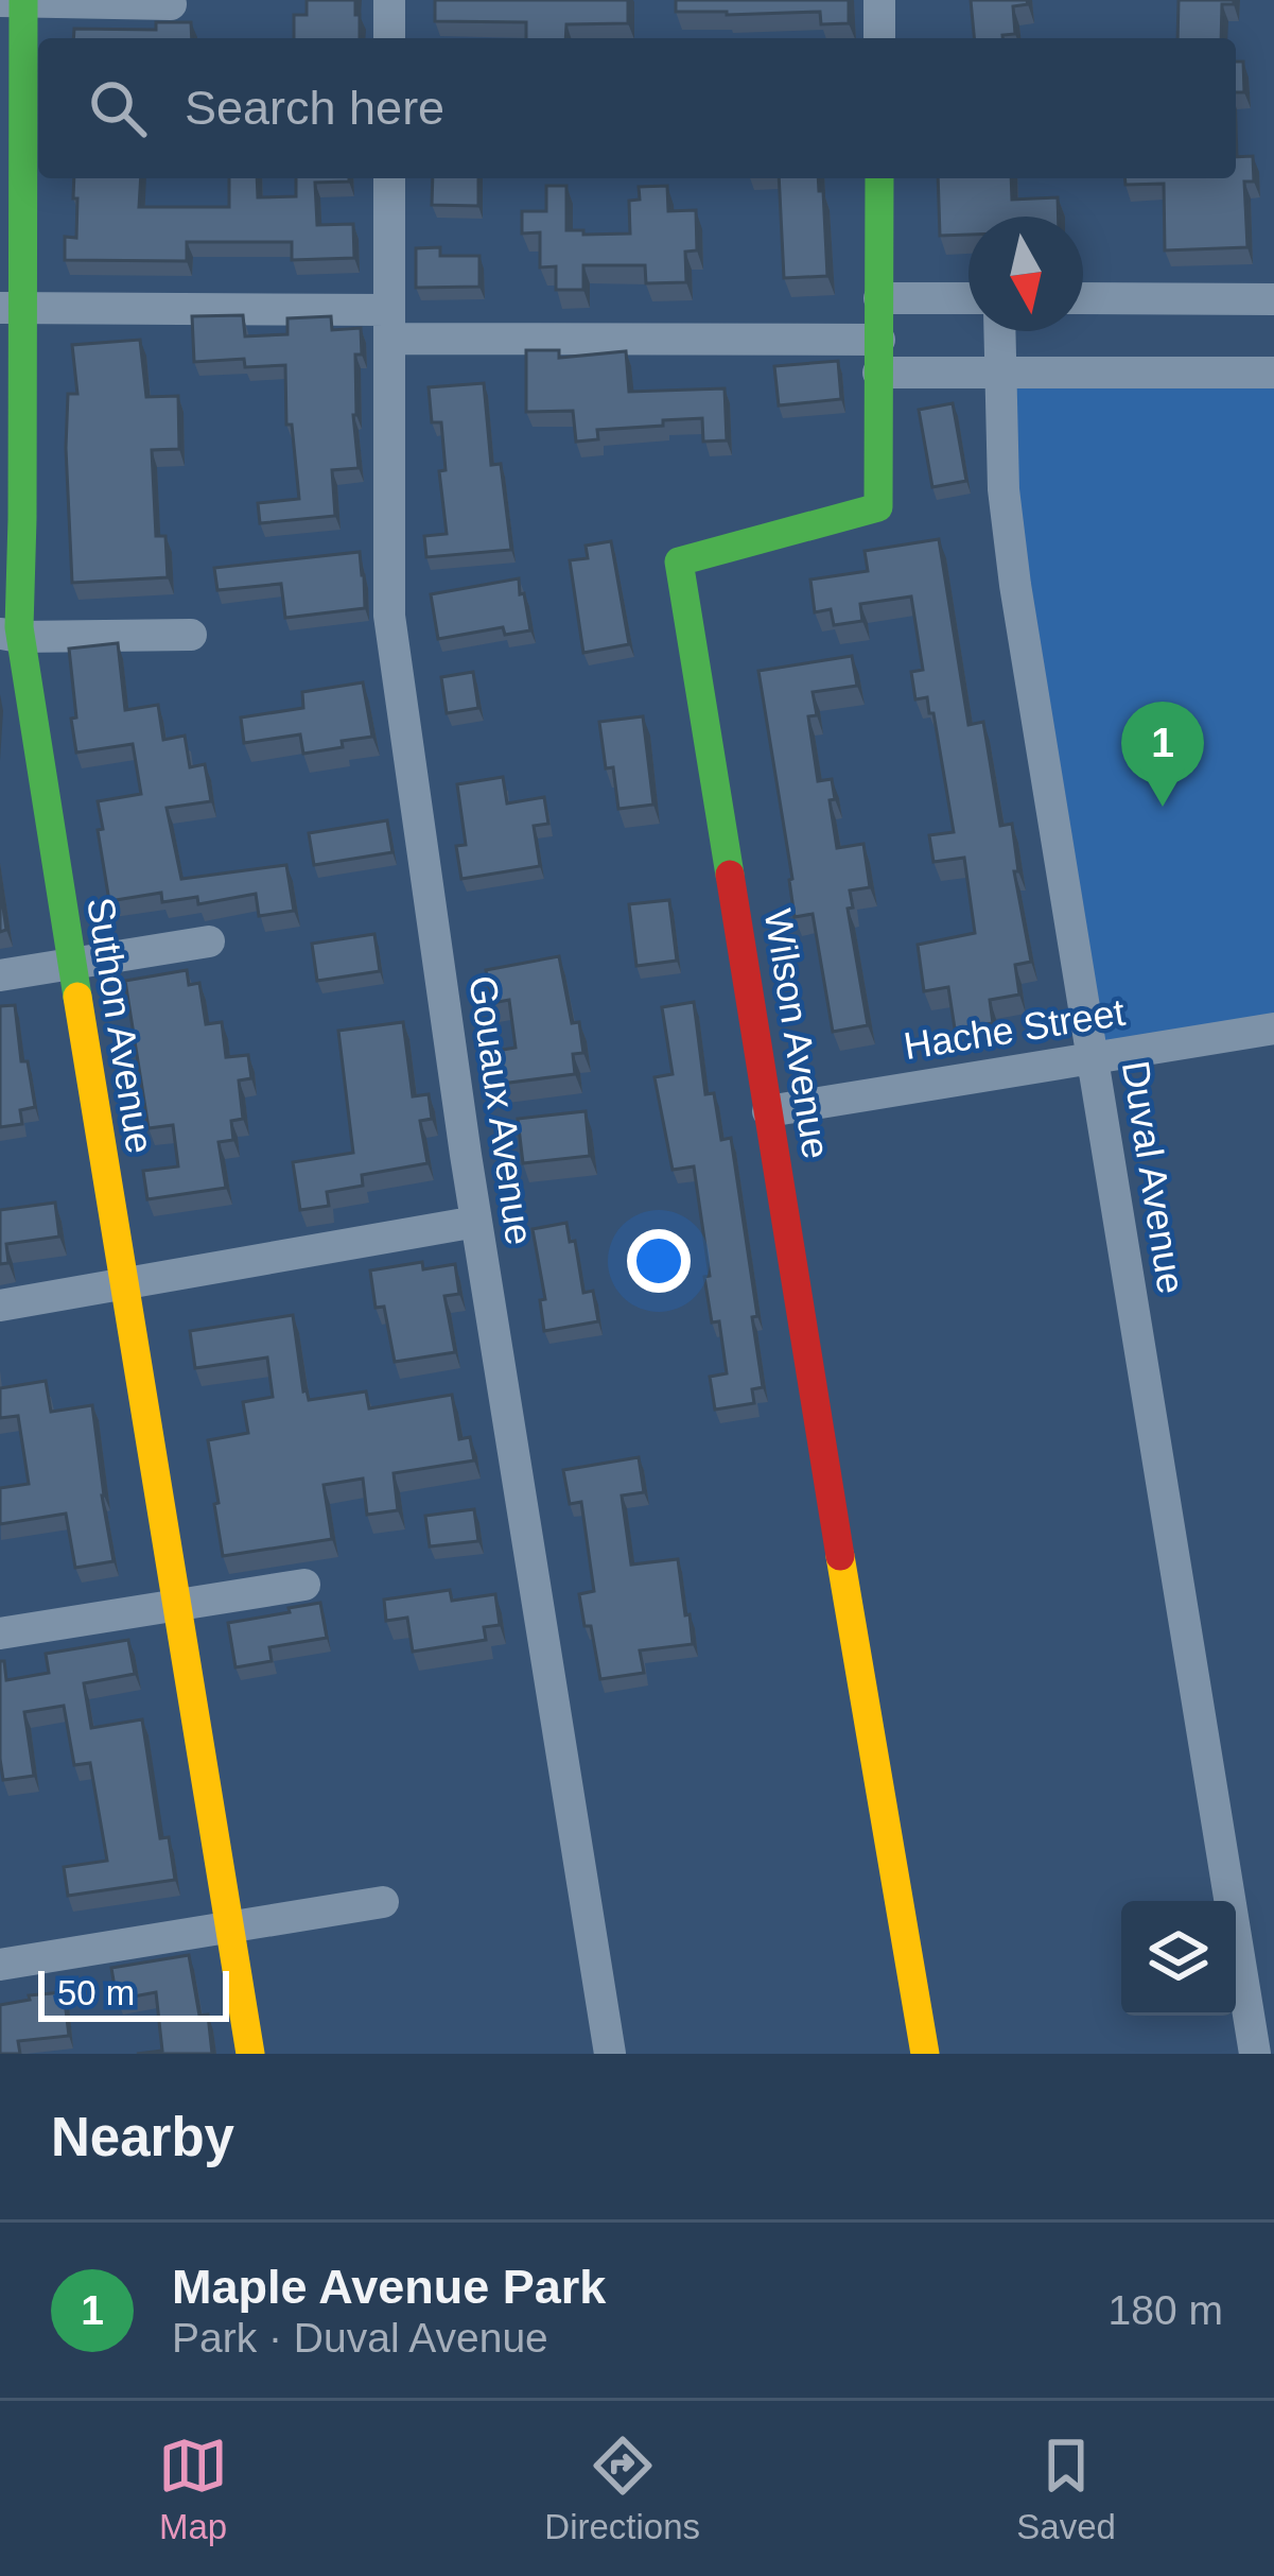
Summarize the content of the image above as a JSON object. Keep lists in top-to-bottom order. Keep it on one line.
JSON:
{"streets":{"street":["Suthon Avenue","Hache Street","Wilson Avenue","Gouaux Avenue","Duval Avenue"]},"crossings":[["Hache Street","Wilson Avenue"],["Hache Street","Duval Avenue"]],"scale_bar":"50 m","north":"bottom","page":{"search":"Search here","pins":"1","scale":"50 m","heading":"Nearby","list":[{"mark":"1","name":"Maple Avenue Park","note":"Park · Duval Avenue","value":"180 m"}],"nav":["Map","Directions","Saved"]}}
